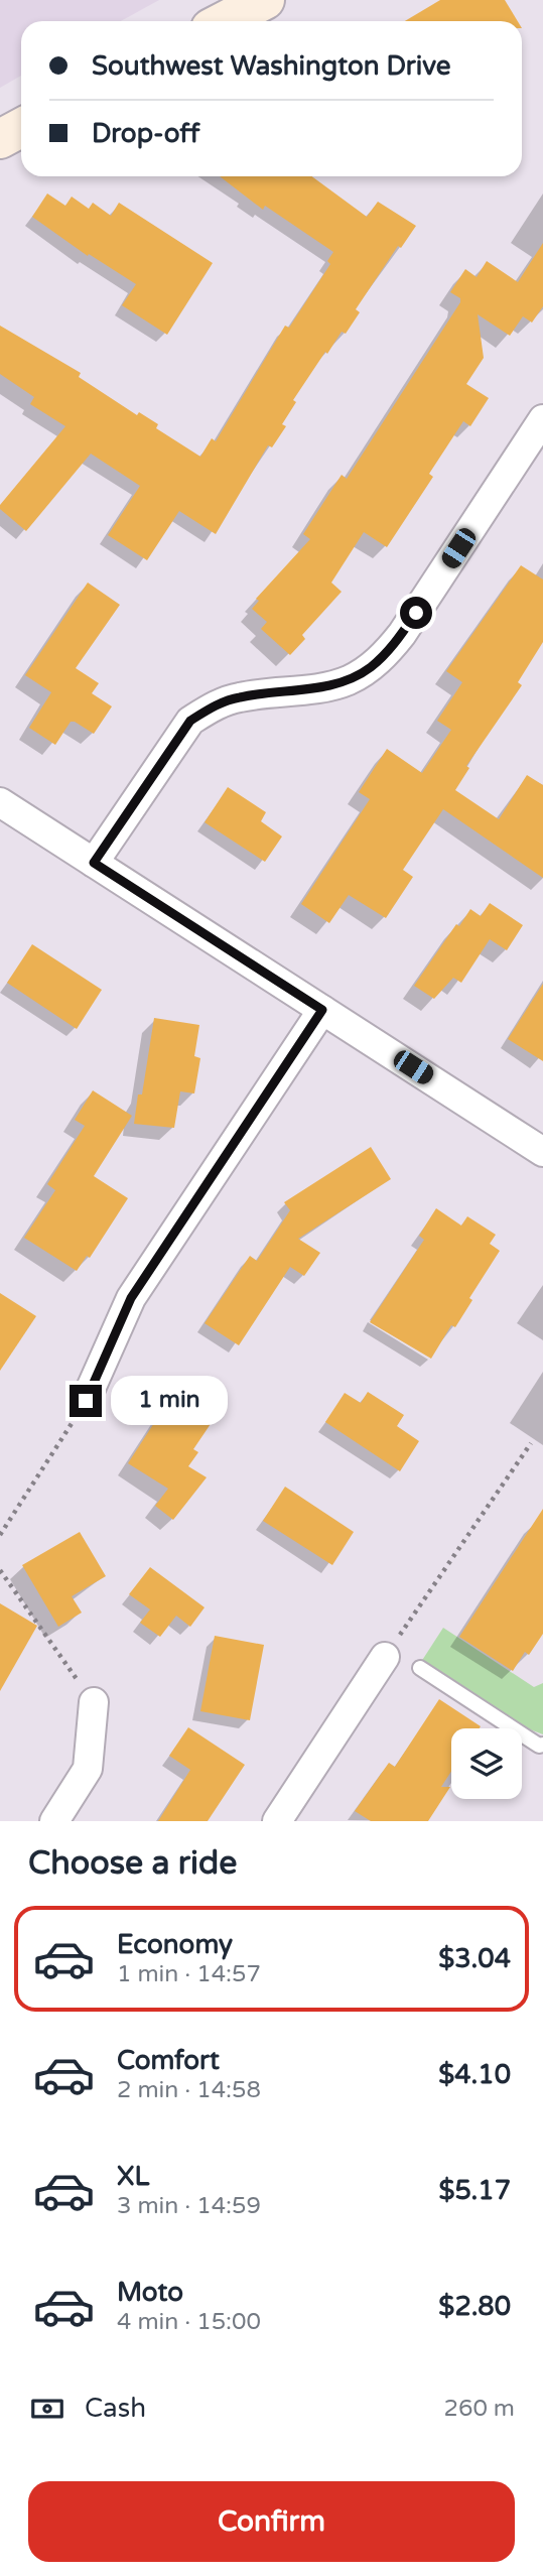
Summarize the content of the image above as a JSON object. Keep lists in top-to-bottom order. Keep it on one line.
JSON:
{"page":{"banner":["Southwest Washington Drive","Drop-off"],"bubble":"1 min","heading":"Choose a ride","list":[{"name":"Economy","note":"1 min · 14:57","value":"$3.04"},{"name":"Comfort","note":"2 min · 14:58","value":"$4.10"},{"name":"XL","note":"3 min · 14:59","value":"$5.17"},{"name":"Moto","note":"4 min · 15:00","value":"$2.80"}],"pay":["Cash","260 m"],"buttons":"Confirm"}}
